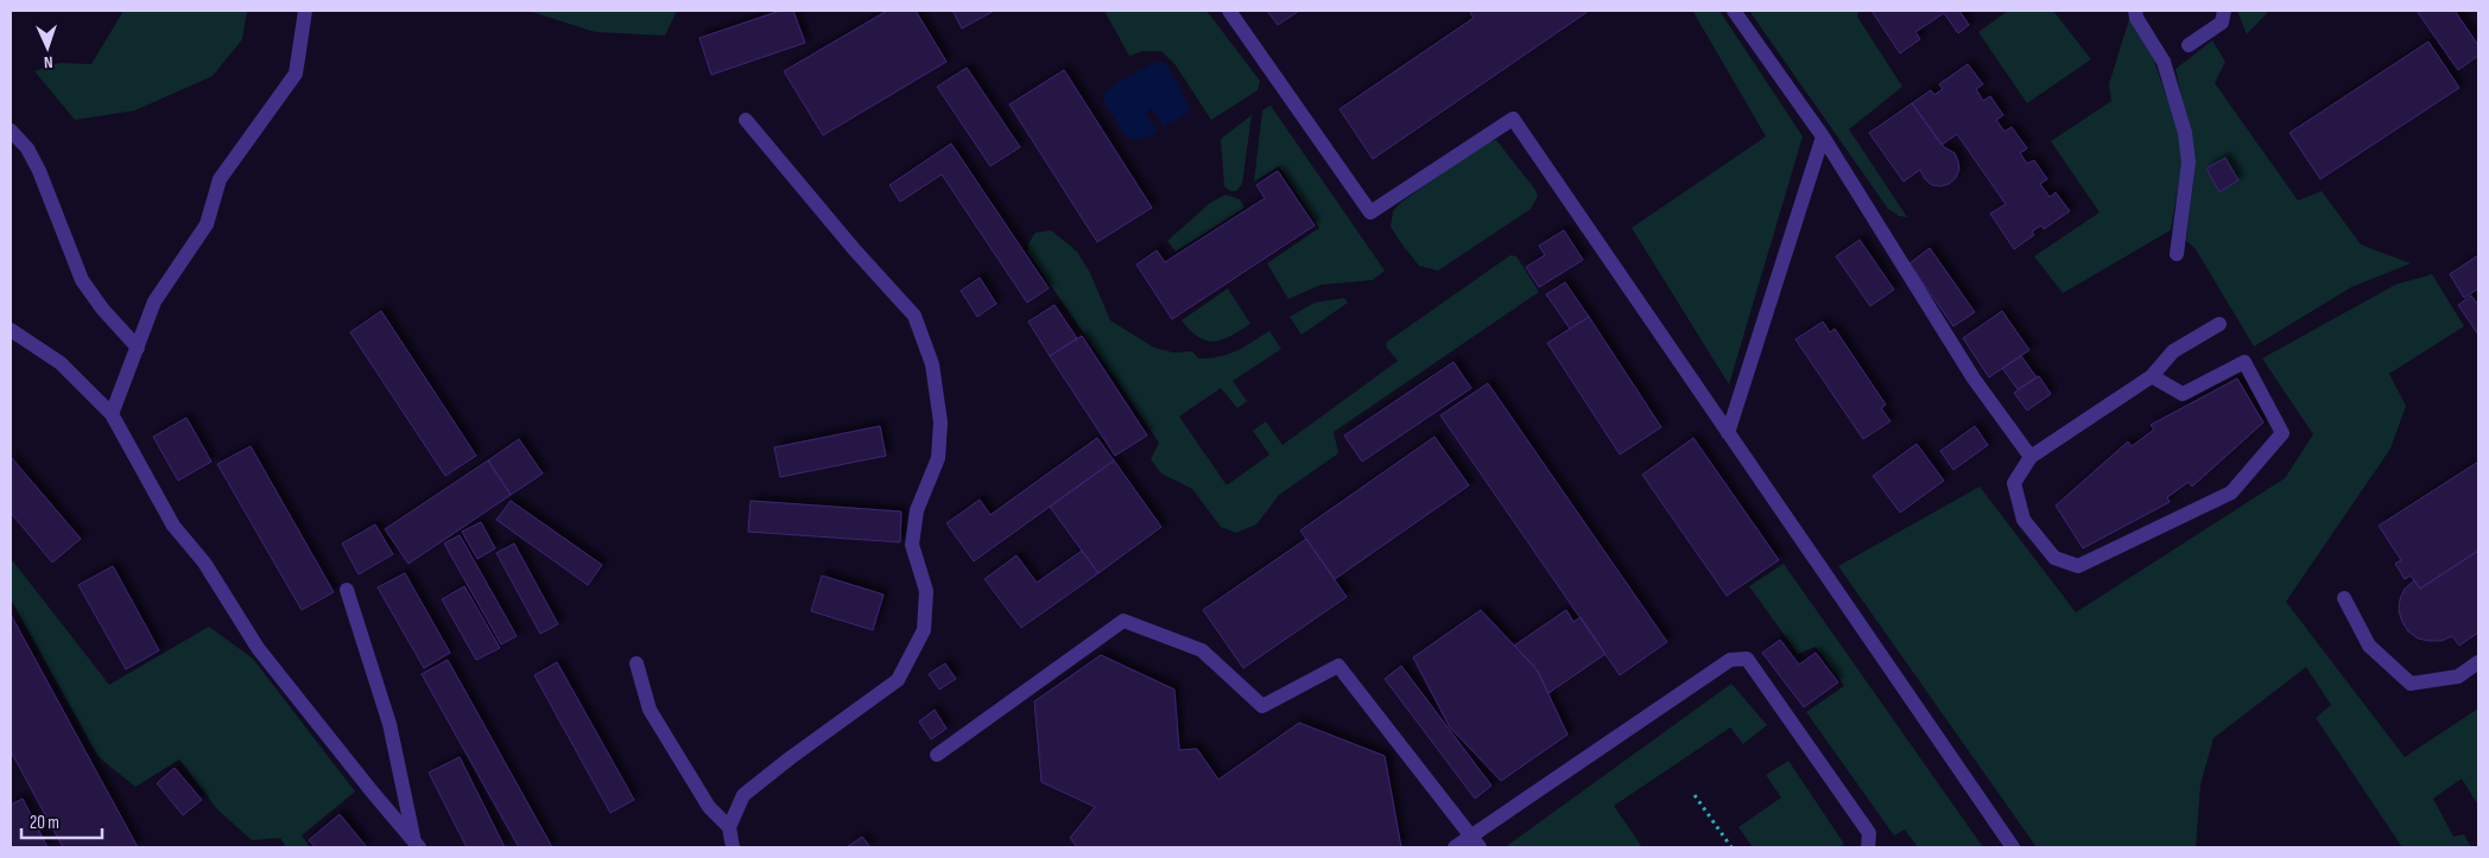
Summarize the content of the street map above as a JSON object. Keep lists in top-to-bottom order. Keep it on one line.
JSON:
{"scale_bar":"20 m","north":"bottom"}
